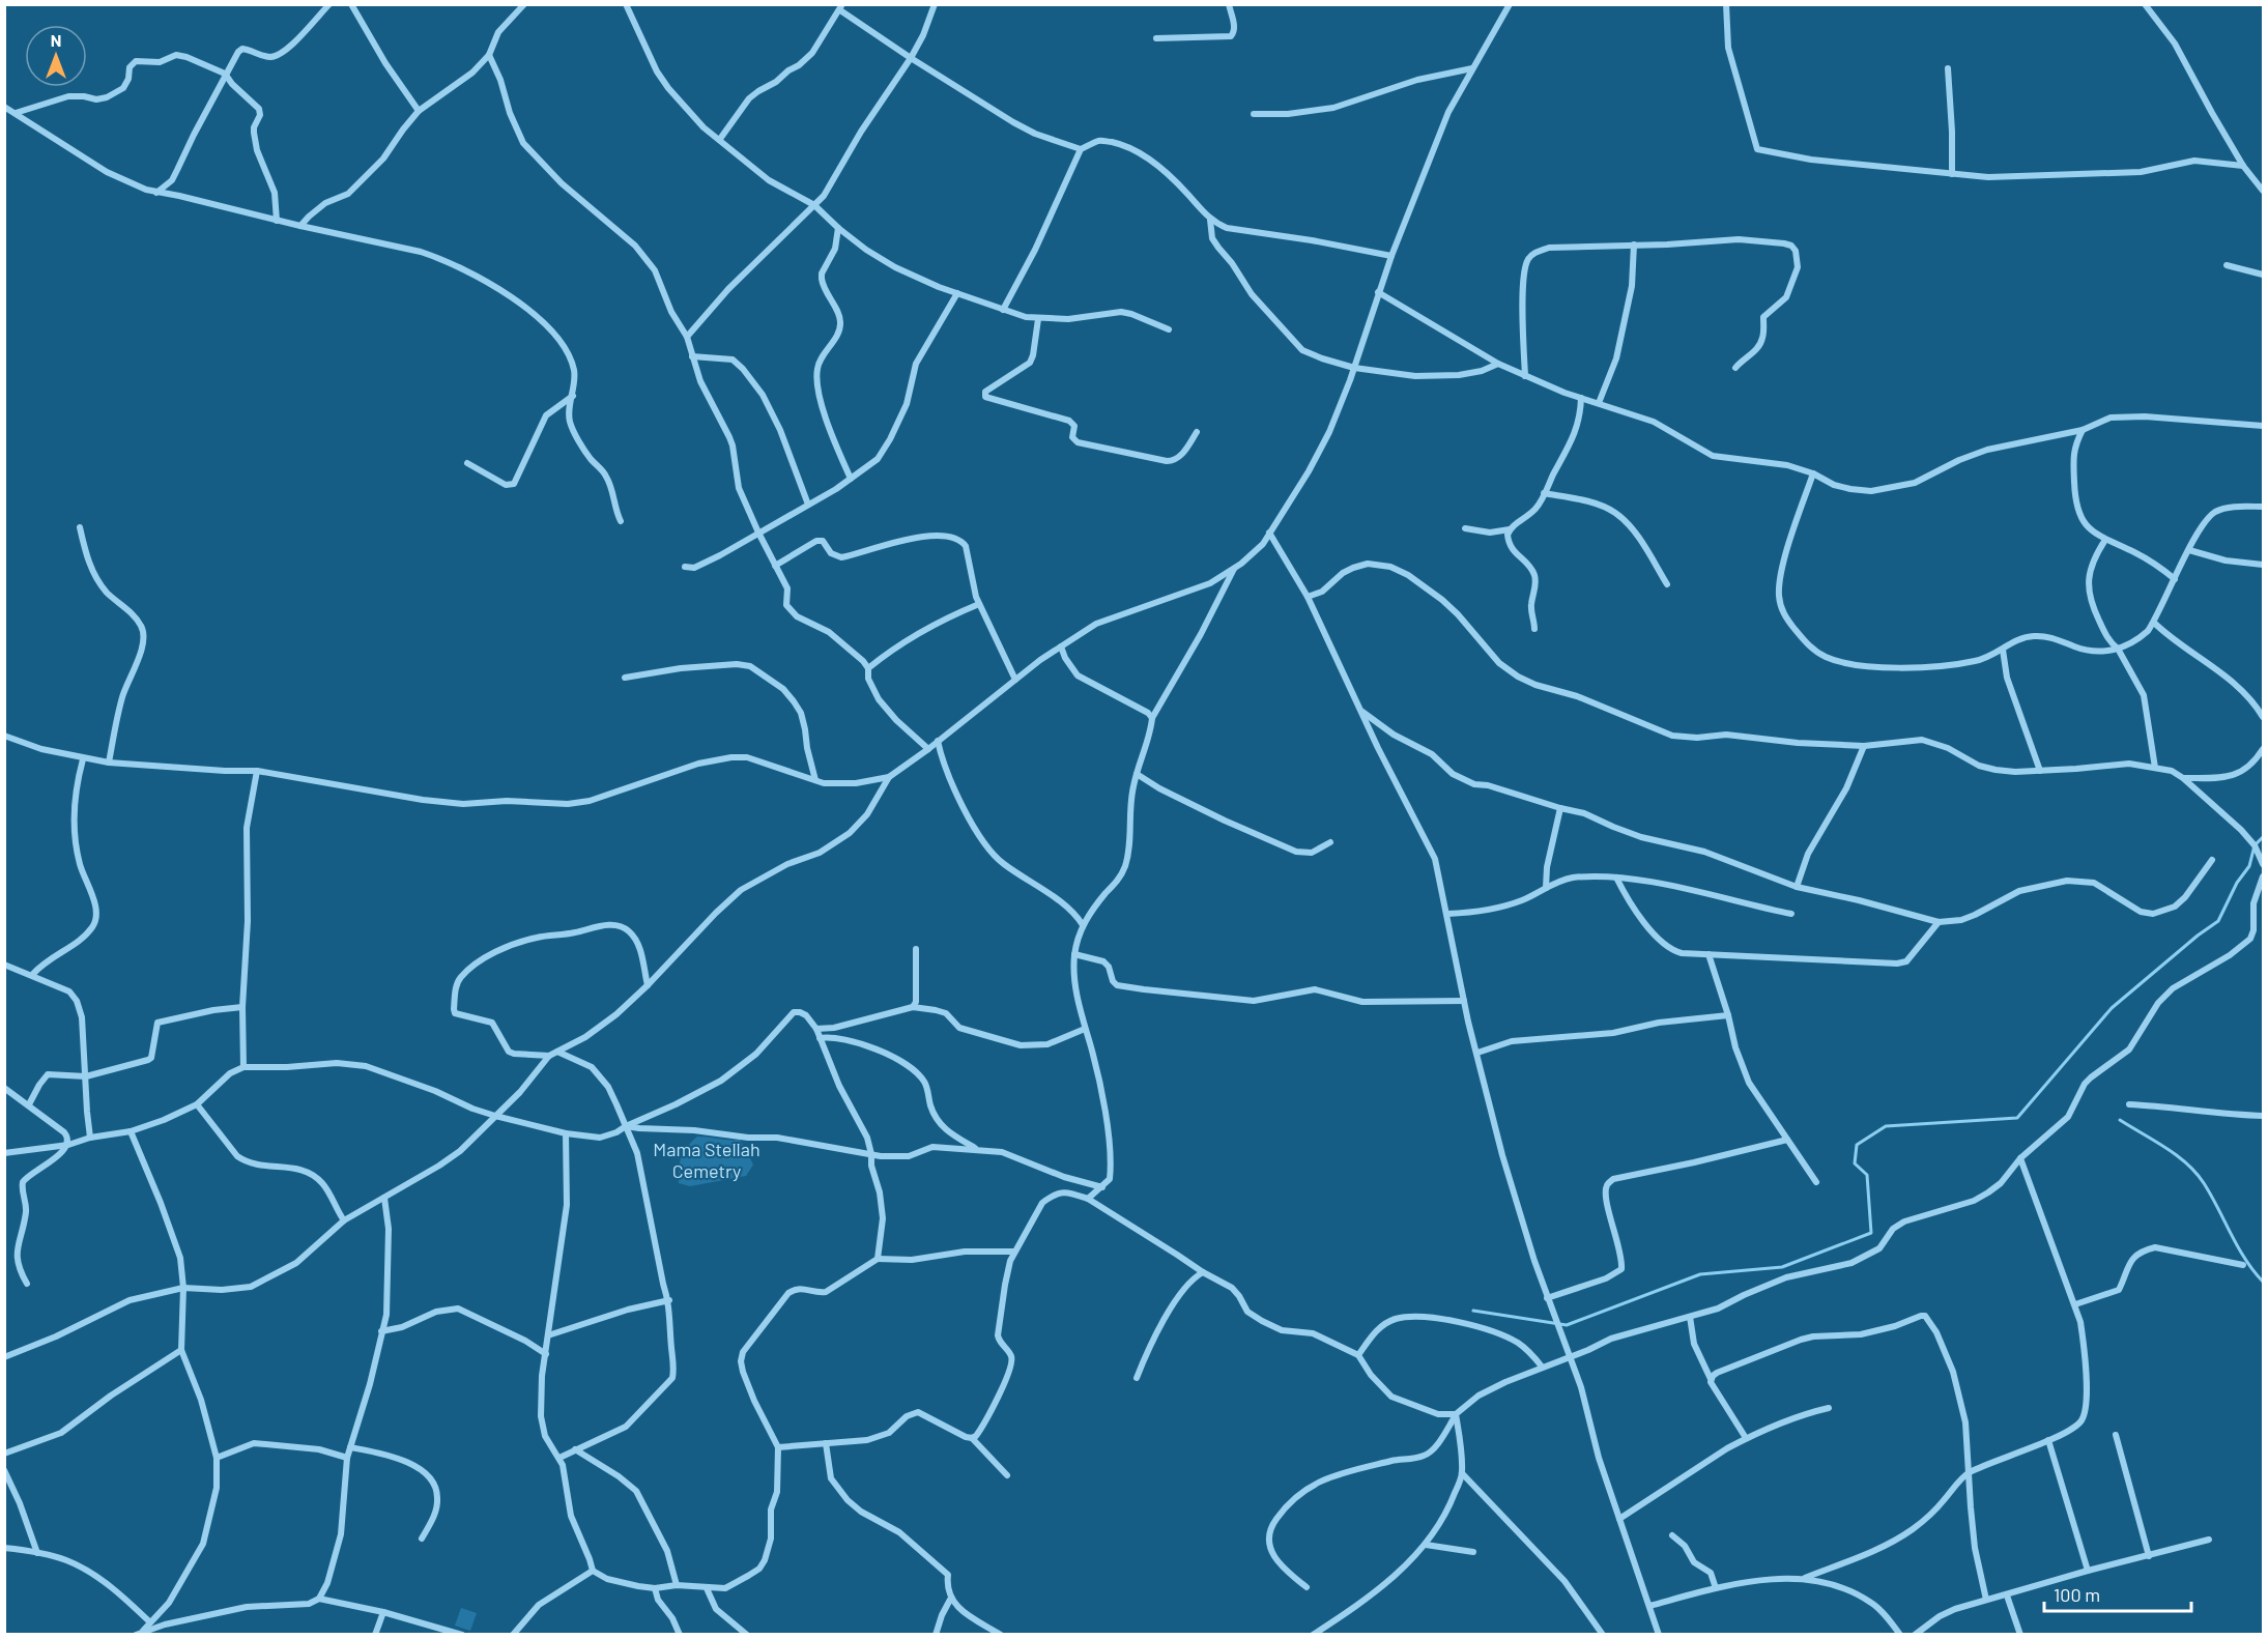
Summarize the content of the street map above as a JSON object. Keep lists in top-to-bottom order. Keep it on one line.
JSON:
{"parks":["Mama Stellah Cemetry"],"scale_bar":"100 m","north":"top"}
